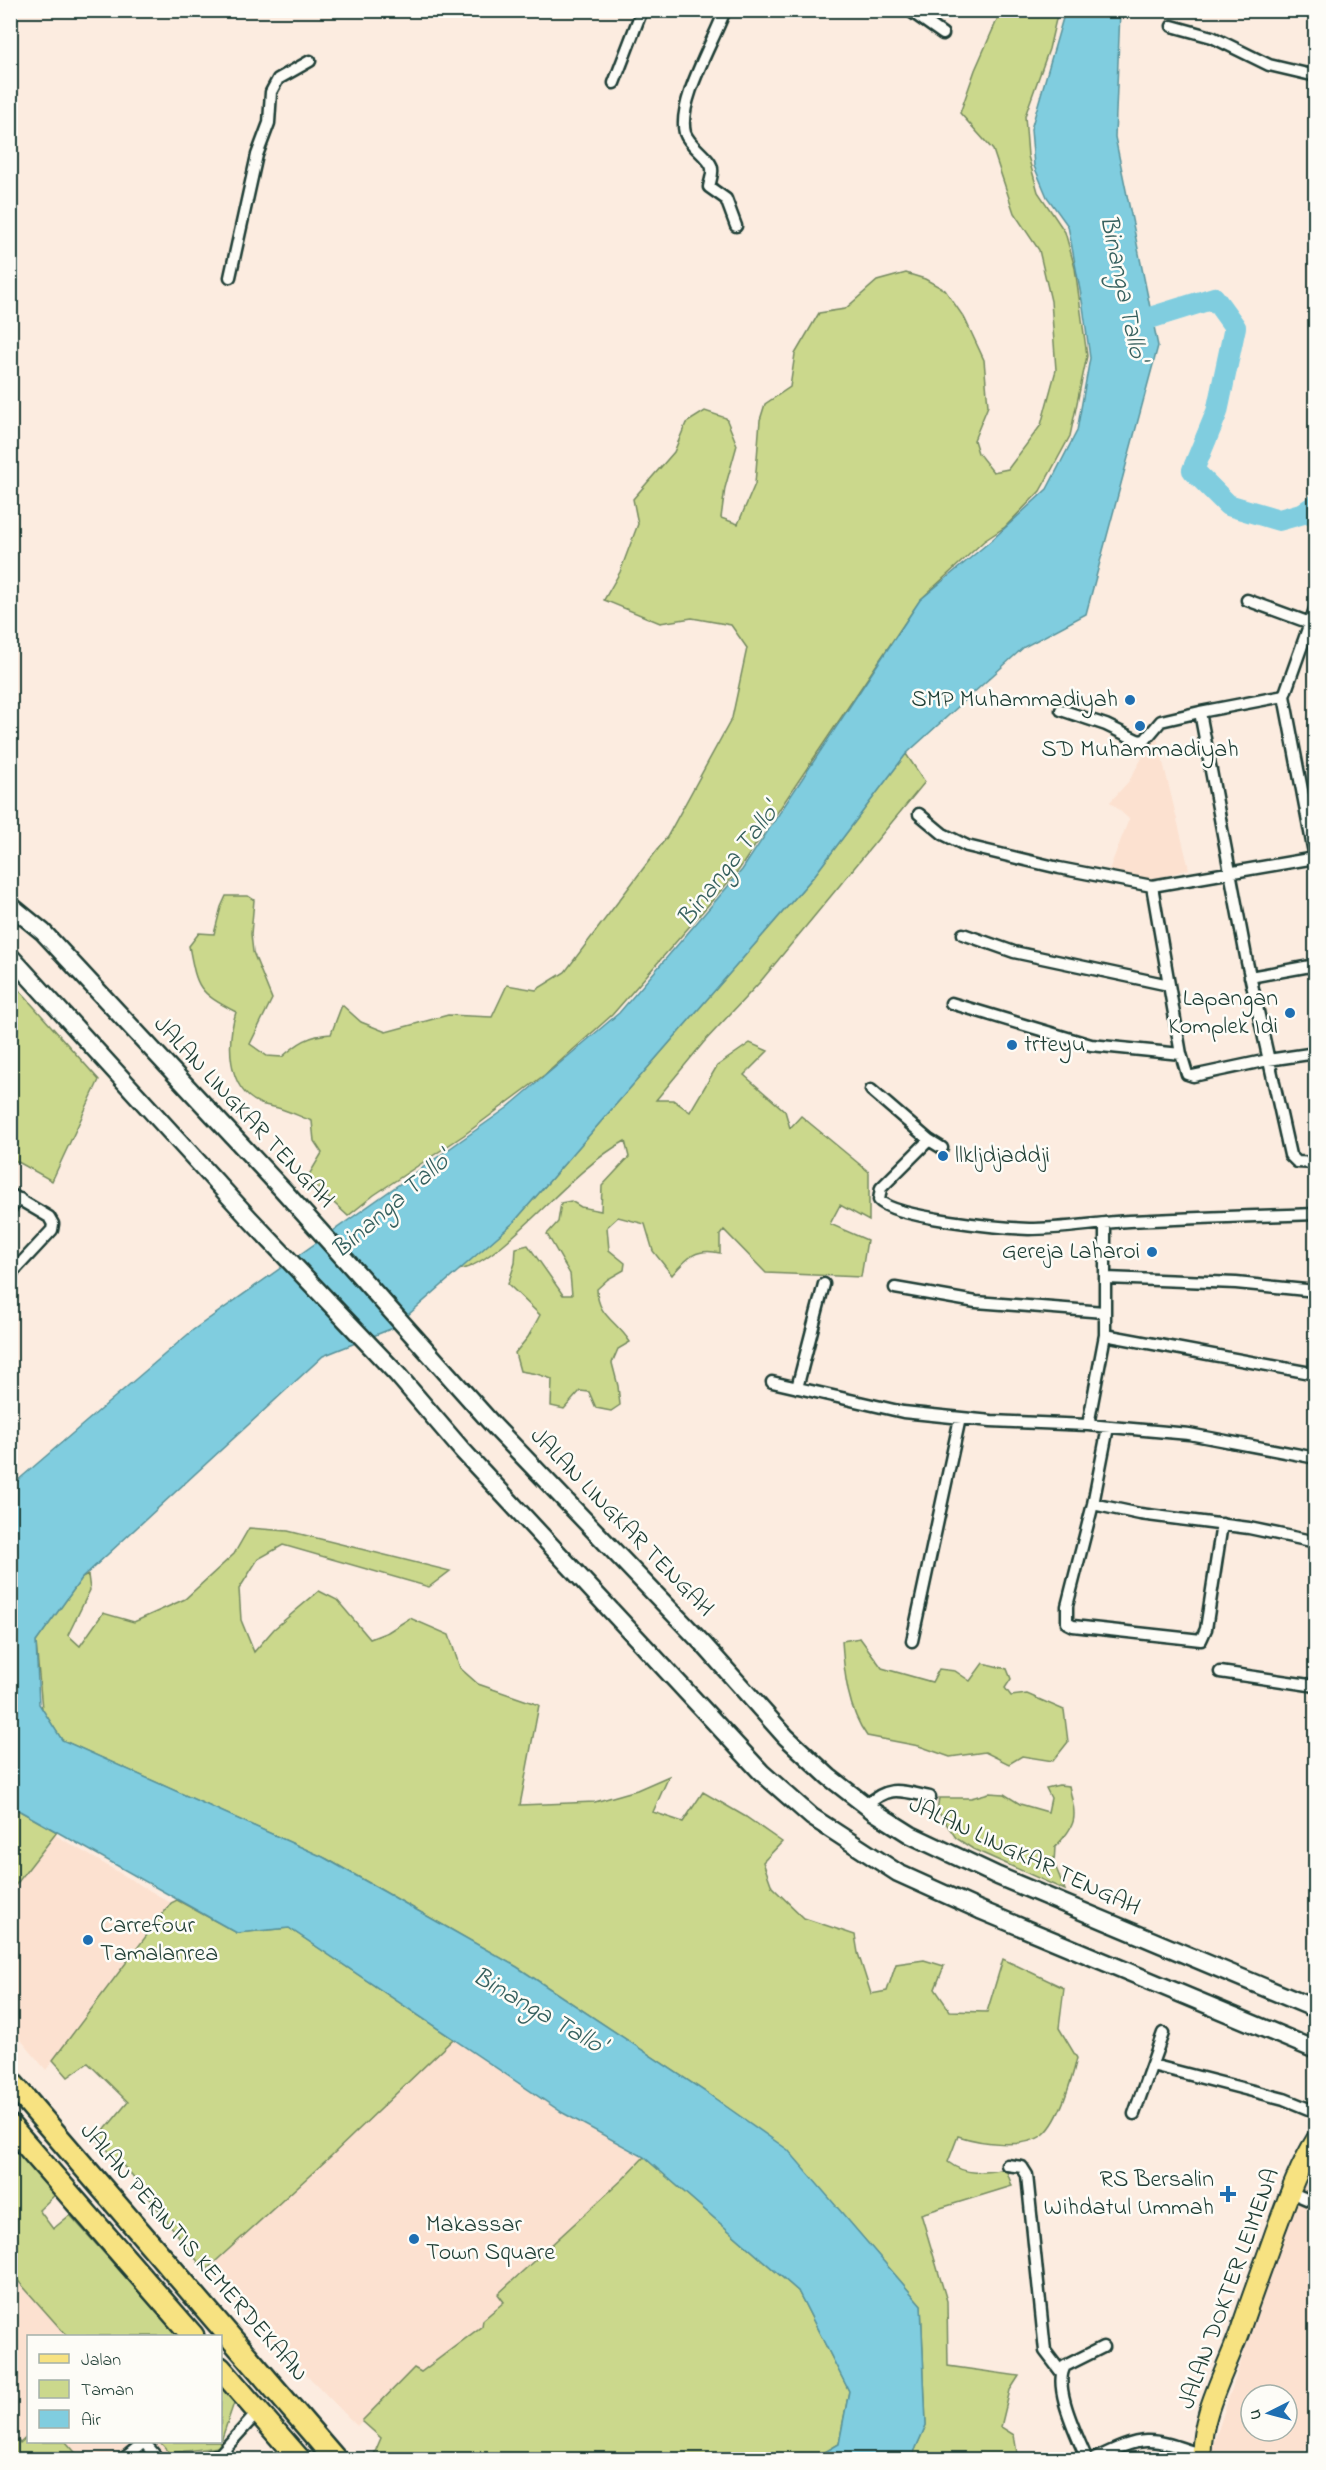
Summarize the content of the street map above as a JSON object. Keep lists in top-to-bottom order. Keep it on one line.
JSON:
{"streets":{"highway":["JALAN PERINTIS KEMERDEKAAN"],"main road":["JALAN LINGKAR TENGAH","JALAN DOKTER LEIMENA"]},"water":["Binanga Tallo'"],"places":{"other":["SMP Muhammadiyah","SD Muhammadiyah","Lapangan Komplek Idi","trteyu","llkljdjaddji","Gereja Laharoi","Carrefour Tamalanrea","Makassar Town Square"],"health":["RS Bersalin Wihdatul Ummah"]},"legend":["Jalan","Taman","Air"],"north":"left"}
